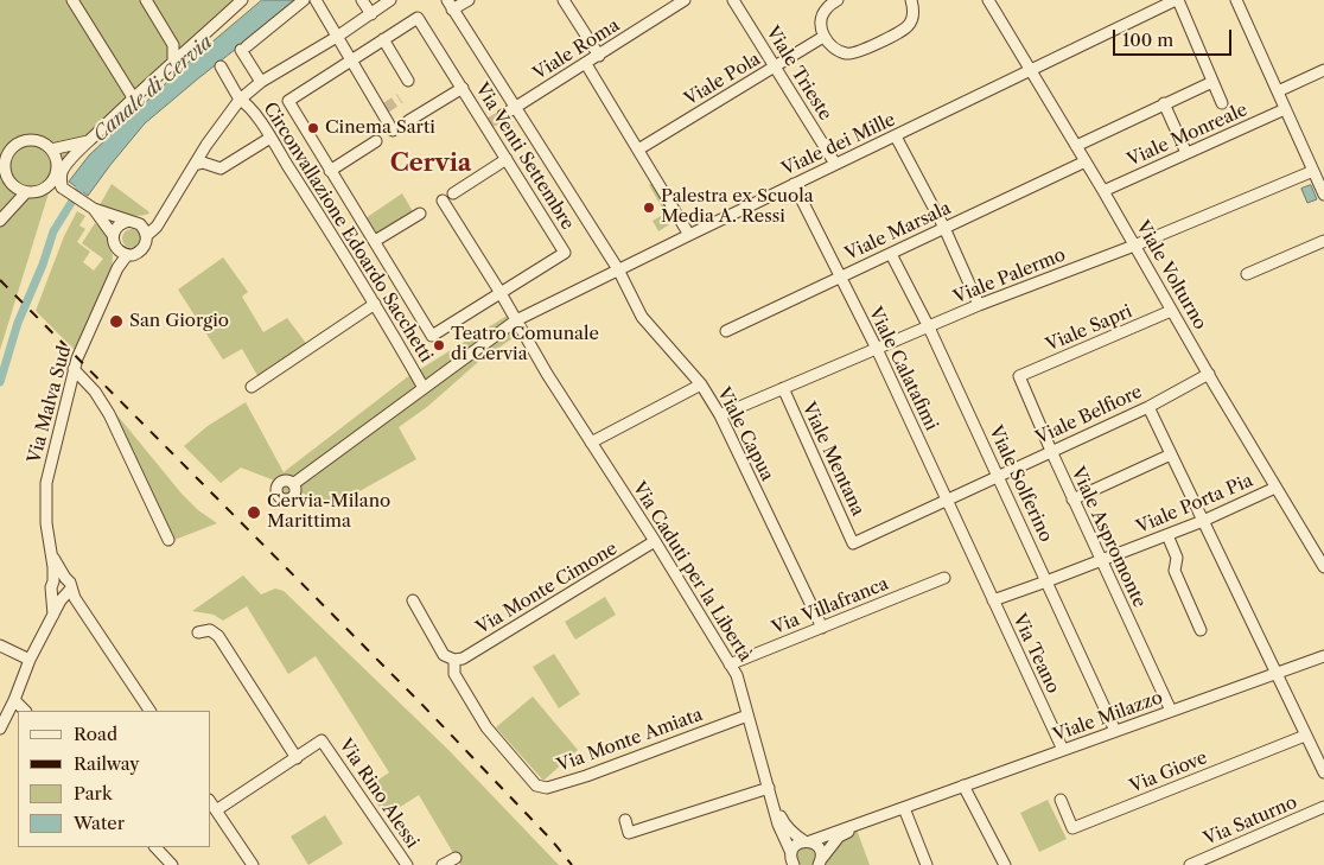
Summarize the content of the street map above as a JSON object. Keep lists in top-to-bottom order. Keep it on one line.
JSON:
{"streets":{"street":["Viale Roma","Viale Trieste","Viale Pola","Viale Monreale","Viale dei Mille","Via Venti Settembre","Viale Marsala","Circonvallazione Edoardo Sacchetti","Viale Volturno","Viale Palermo","Viale Sapri","Viale Calatafimi","Via Malva Sud","Viale Belfiore","Viale Capua","Viale Mentana","Viale Solferino","Viale Porta Pia","Viale Aspromonte","Via Caduti per la Libertà","Via Monte Cimone","Via Villafranca","Via Teano","Viale Milazzo","Via Monte Amiata","Via Giove","Via Rino Alessi","Via Saturno"]},"crossings":[["Viale Trieste","Viale Pola"],["Viale Trieste","Viale dei Mille"],["Viale Monreale","Viale Volturno"],["Viale dei Mille","Circonvallazione Edoardo Sacchetti"],["Viale dei Mille","Viale Volturno"],["Viale dei Mille","Viale Calatafimi"],["Viale dei Mille","Viale Capua"],["Viale dei Mille","Via Caduti per la Libertà"],["Via Venti Settembre","Via Caduti per la Libertà"],["Viale Marsala","Viale Volturno"],["Viale Marsala","Viale Calatafimi"],["Viale Marsala","Viale Solferino"],["Viale Volturno","Viale Palermo"],["Viale Volturno","Viale Sapri"],["Viale Volturno","Viale Belfiore"],["Viale Volturno","Viale Porta Pia"],["Viale Palermo","Viale Calatafimi"],["Viale Palermo","Viale Capua"],["Viale Palermo","Viale Mentana"],["Viale Palermo","Viale Solferino"],["Viale Sapri","Viale Aspromonte"],["Viale Calatafimi","Viale Belfiore"],["Viale Calatafimi","Via Teano"],["Viale Belfiore","Viale Mentana"],["Viale Belfiore","Viale Solferino"],["Viale Belfiore","Viale Aspromonte"],["Viale Capua","Via Villafranca"],["Viale Solferino","Viale Porta Pia"],["Viale Solferino","Viale Milazzo"],["Viale Porta Pia","Viale Aspromonte"],["Viale Porta Pia","Via Teano"],["Viale Aspromonte","Viale Milazzo"],["Via Caduti per la Libertà","Via Monte Cimone"],["Via Caduti per la Libertà","Via Villafranca"],["Via Caduti per la Libertà","Viale Milazzo"],["Via Caduti per la Libertà","Via Monte Amiata"],["Via Monte Cimone","Via Monte Amiata"],["Via Teano","Viale Milazzo"]],"districts":["Cervia"],"water":["Canale di Cervia"],"places":["Cinema Sarti","Palestra ex Scuola Media A. Ressi","San Giorgio","Teatro Comunale di Cervia","Cervia-Milano Marittima"],"legend":["Road","Railway","Park","Water"],"scale_bar":"100 m"}
